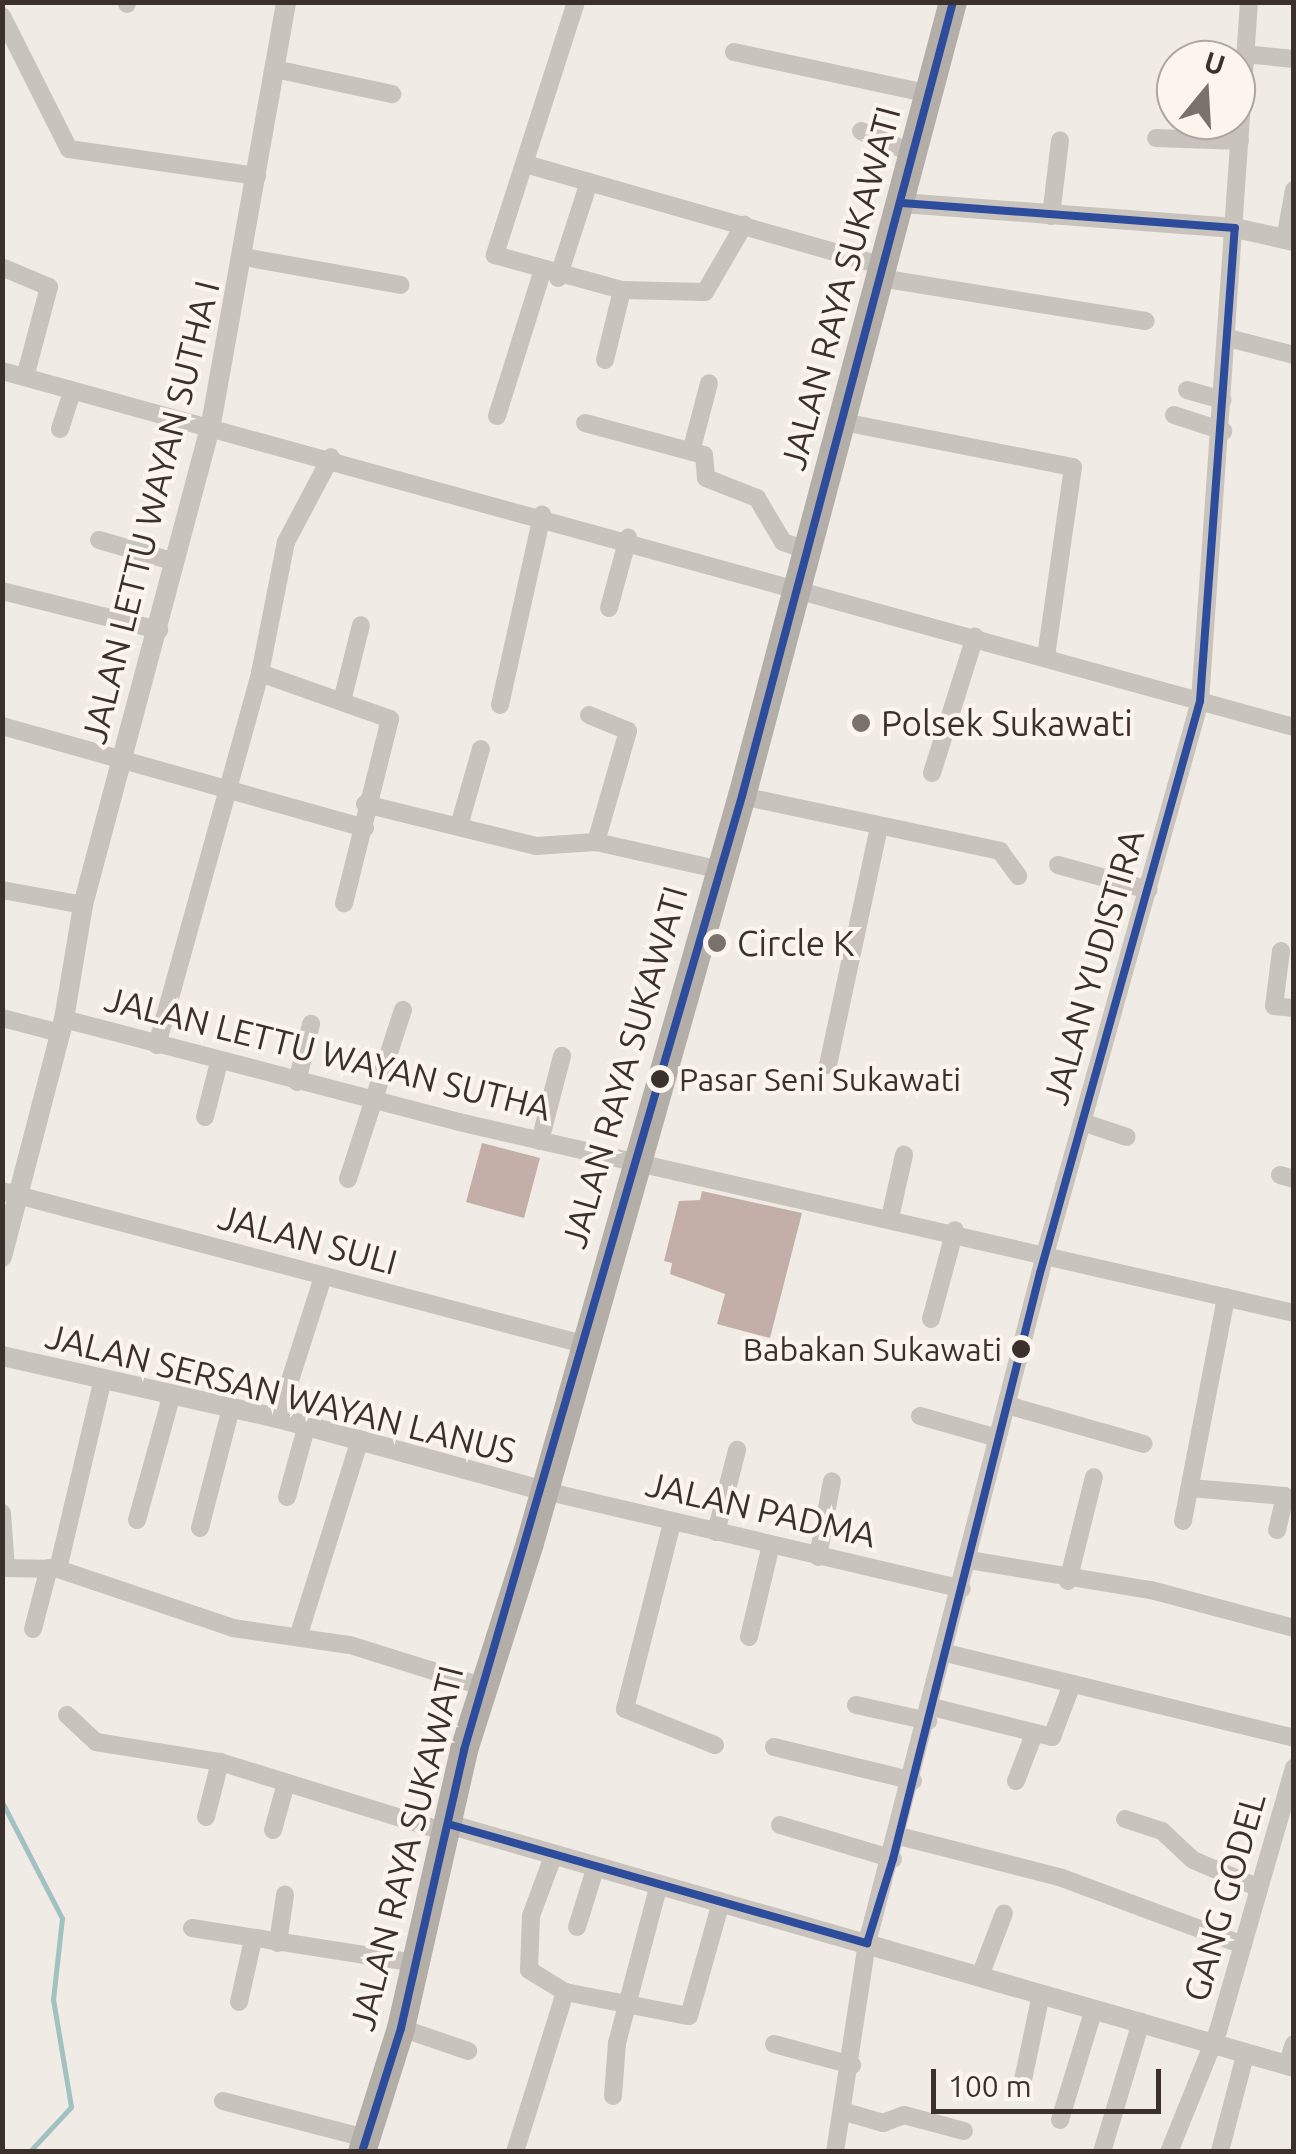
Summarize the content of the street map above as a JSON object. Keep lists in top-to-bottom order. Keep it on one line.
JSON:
{"streets":{"highway":["JALAN RAYA SUKAWATI"],"street":["JALAN LETTU WAYAN SUTHA I","JALAN YUDISTIRA","JALAN LETTU WAYAN SUTHA","JALAN SULI","JALAN SERSAN WAYAN LANUS","JALAN PADMA","GANG GODEL"]},"crossings":[["JALAN RAYA SUKAWATI","JALAN LETTU WAYAN SUTHA"],["JALAN RAYA SUKAWATI","JALAN SULI"],["JALAN RAYA SUKAWATI","JALAN SERSAN WAYAN LANUS"],["JALAN RAYA SUKAWATI","JALAN PADMA"],["JALAN LETTU WAYAN SUTHA I","JALAN LETTU WAYAN SUTHA"],["JALAN YUDISTIRA","JALAN LETTU WAYAN SUTHA"],["JALAN YUDISTIRA","JALAN PADMA"],["JALAN SERSAN WAYAN LANUS","JALAN PADMA"]],"places":["Polsek Sukawati","Circle K","Pasar Seni Sukawati","Babakan Sukawati"],"scale_bar":"100 m","north":"top"}
